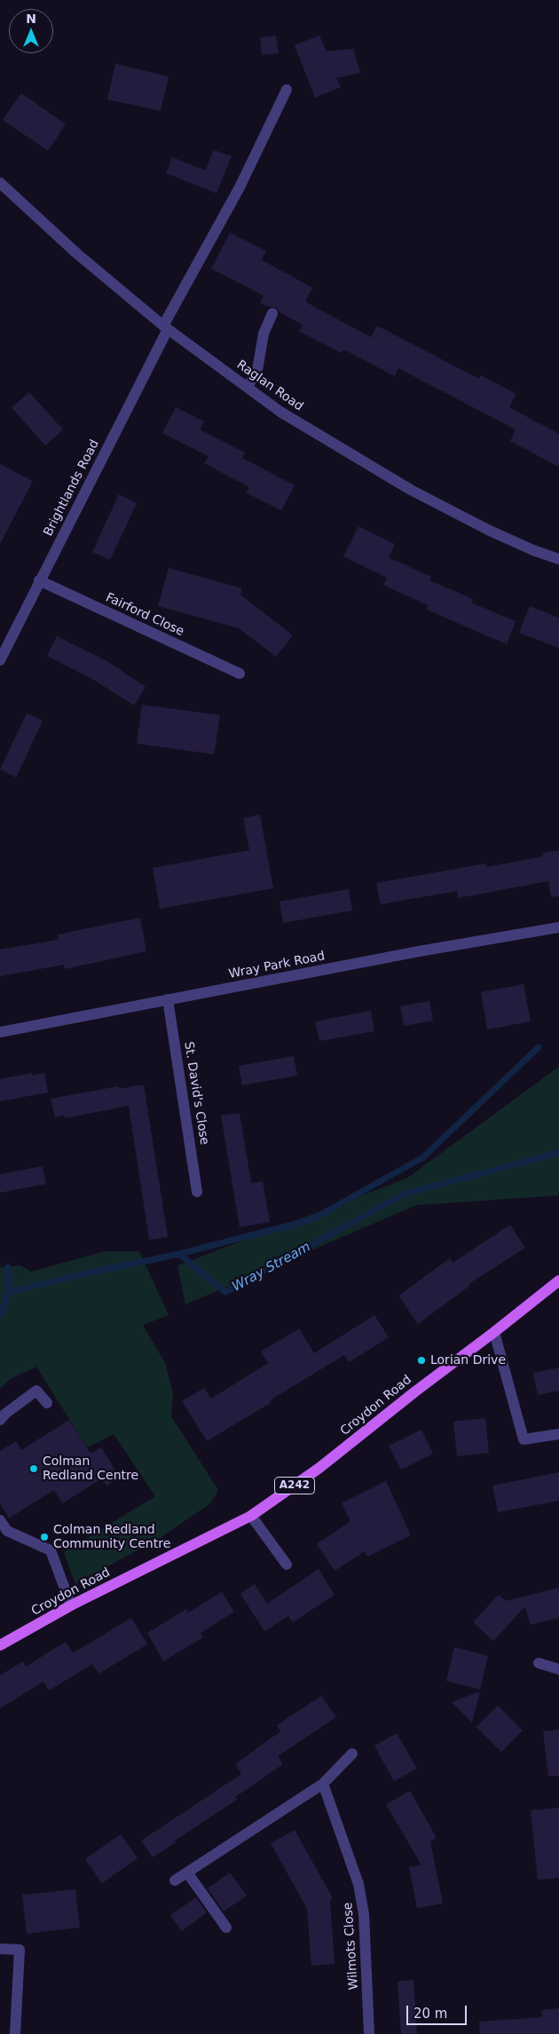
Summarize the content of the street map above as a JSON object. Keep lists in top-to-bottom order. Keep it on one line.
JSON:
{"streets":{"main road":["Croydon Road","A242"],"street":["Raglan Road","Brightlands Road","Fairford Close","Wray Park Road","St. David's Close","Wilmots Close"]},"crossings":[["Raglan Road","Brightlands Road"],["Brightlands Road","Fairford Close"],["Wray Park Road","St. David's Close"]],"water":["Wray Stream"],"places":["Lorian Drive","Colman Redland Centre","Colman Redland Community Centre"],"scale_bar":"20 m","north":"top"}
